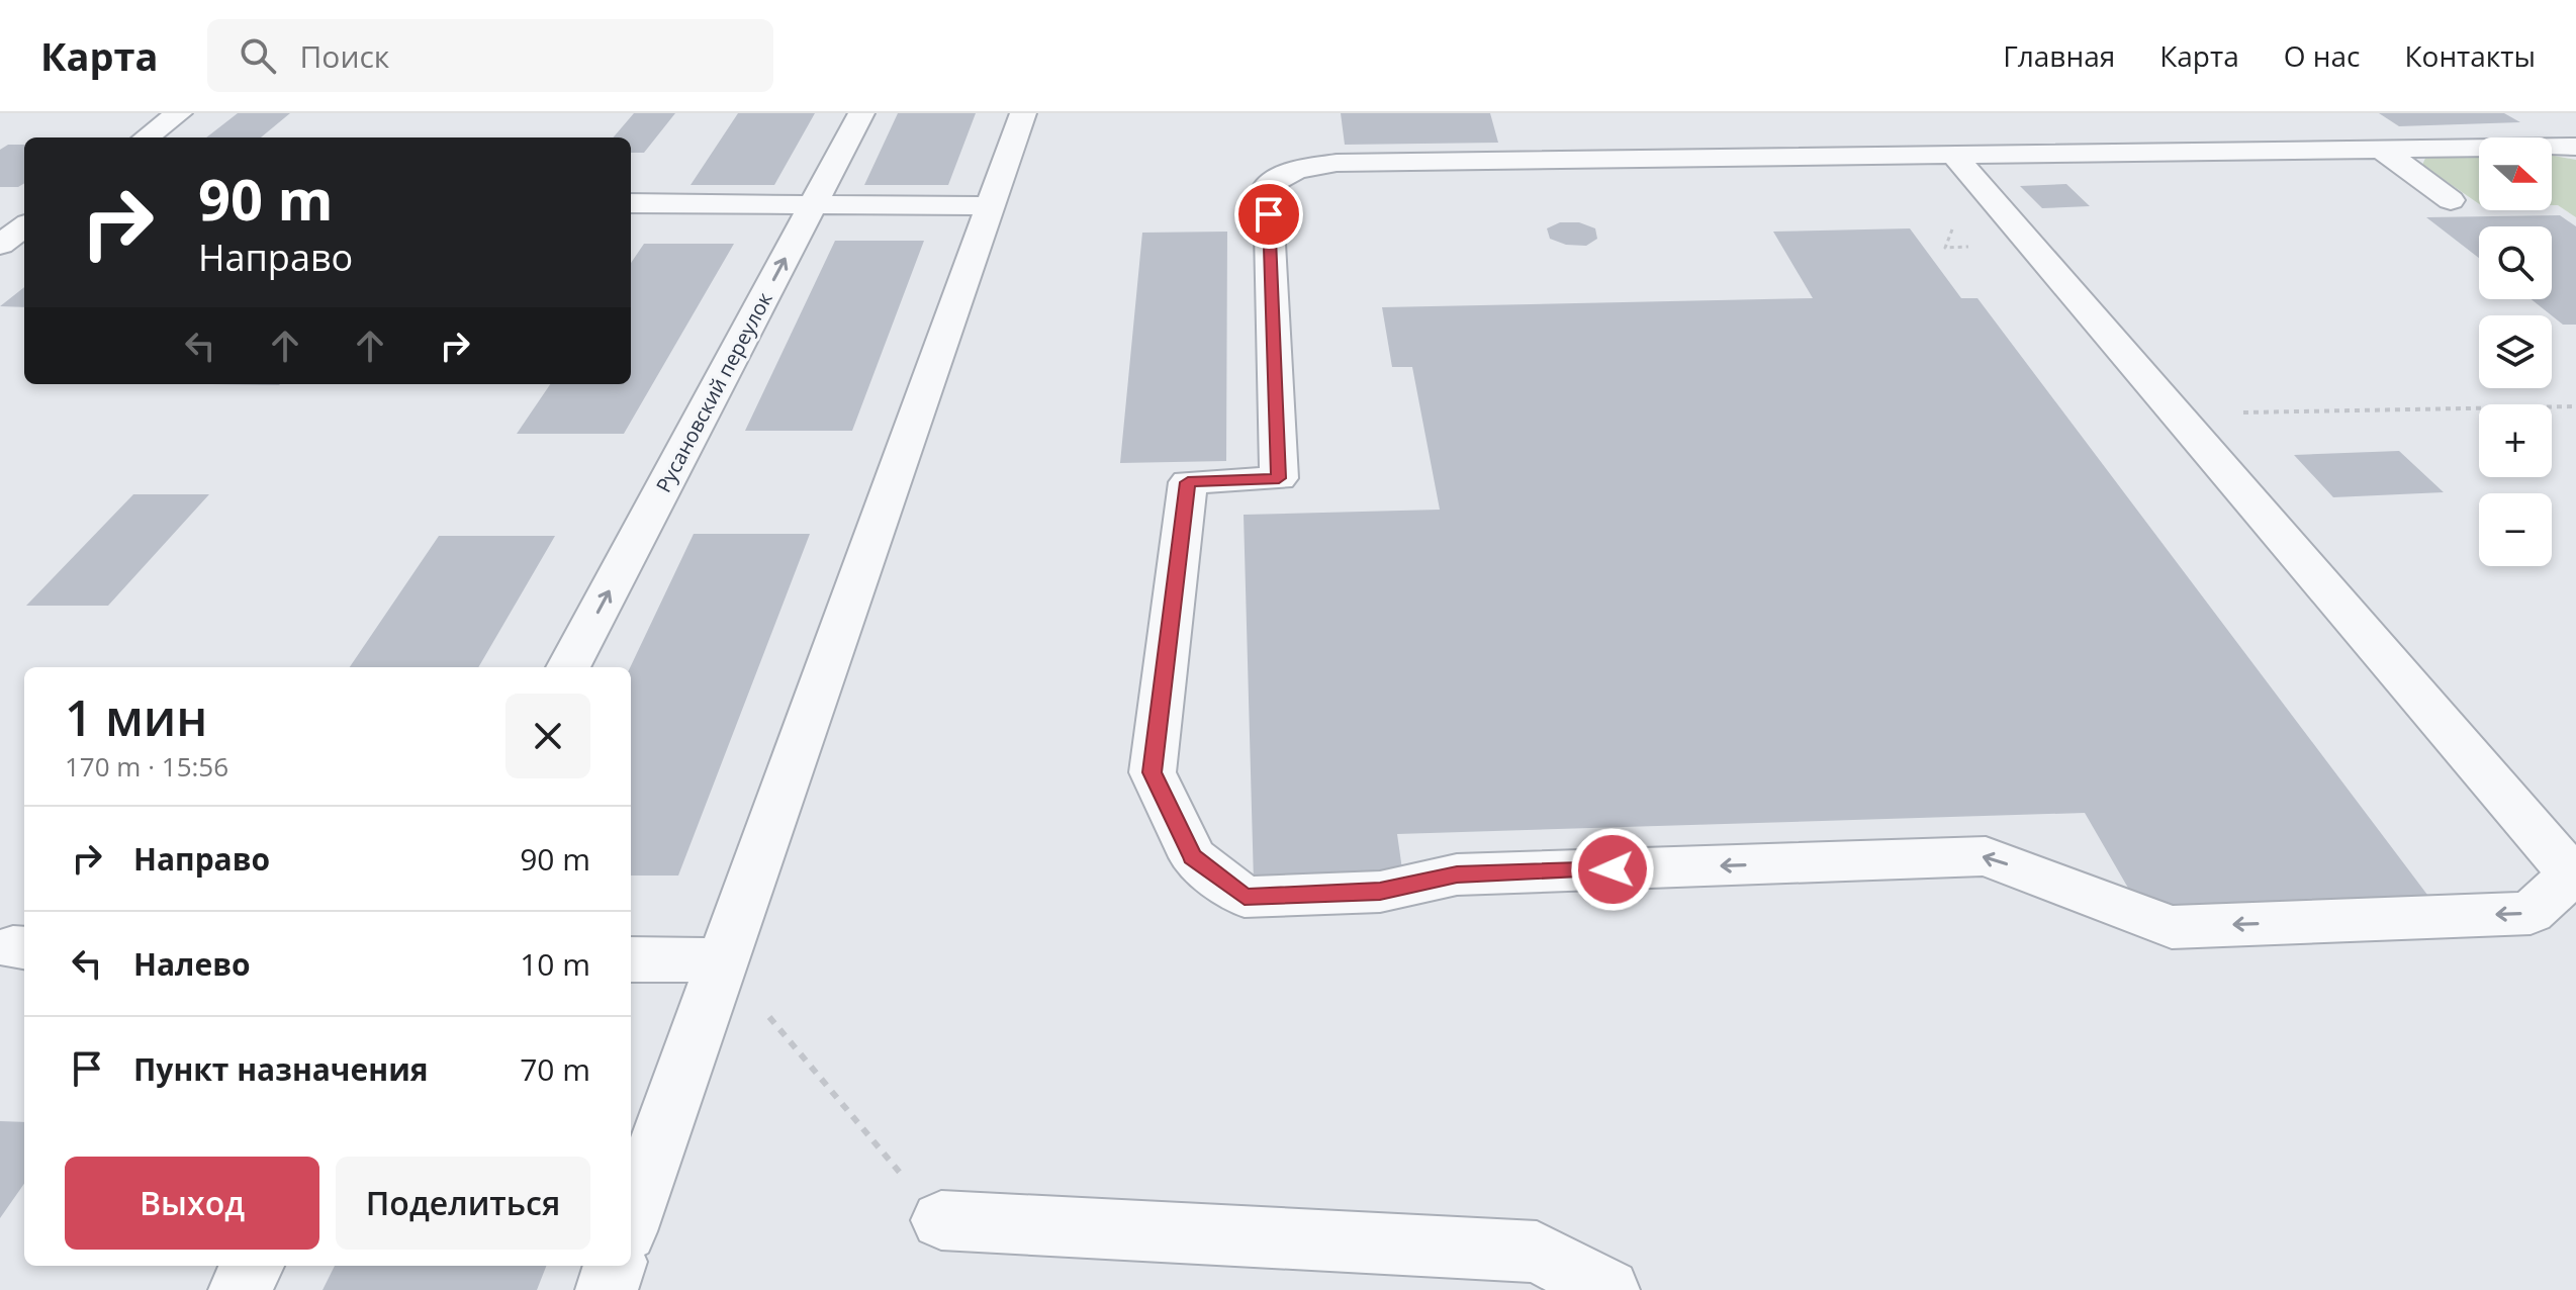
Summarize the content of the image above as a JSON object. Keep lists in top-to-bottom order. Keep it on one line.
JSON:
{"streets":{"street":["Русановский переулок"]},"north":"right","page":{"header":"Карта","search":"Поиск","nav":["Главная","Карта","О нас","Контакты"],"map_buttons":["+","−"],"turn":["90 m","Направо"],"heading":["1 мин","170 m · 15:56"],"list":[{"name":"Направо","value":"90 m"},{"name":"Налево","value":"10 m"},{"name":"Пункт назначения","value":"70 m"}],"buttons":["Выход","Поделиться"]}}
